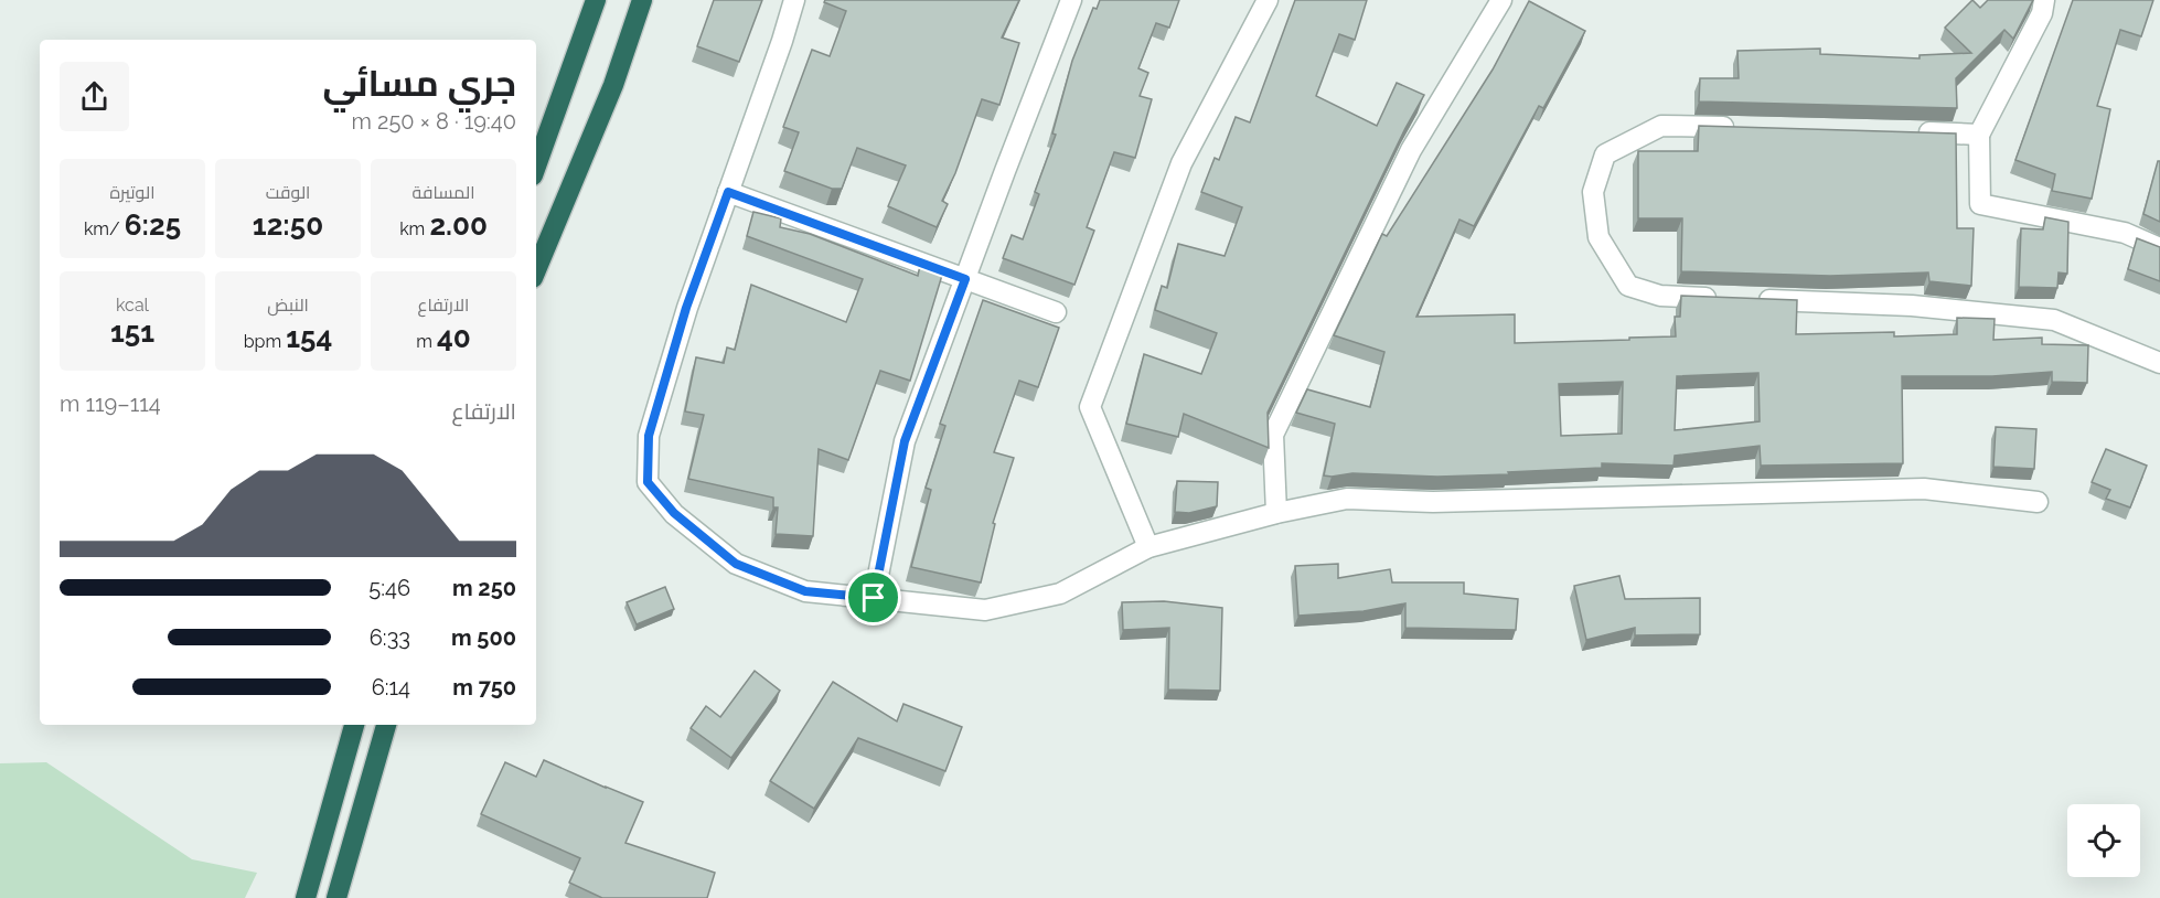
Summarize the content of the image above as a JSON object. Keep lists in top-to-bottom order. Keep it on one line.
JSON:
{"page":{"heading":["جري مسائي","19:40 · 8 × 250 m"],"stats":[["المسافة","2.00 km"],["الوقت","12:50"],["الوتيرة","6:25 /km"],["الارتفاع","40 m"],["النبض","154 bpm"],["kcal","151"]],"chart":["الارتفاع","114–119 m"],"list":[{"name":"250 m","note":"5:46"},{"name":"500 m","note":"6:33"},{"name":"750 m","note":"6:14"}]}}
